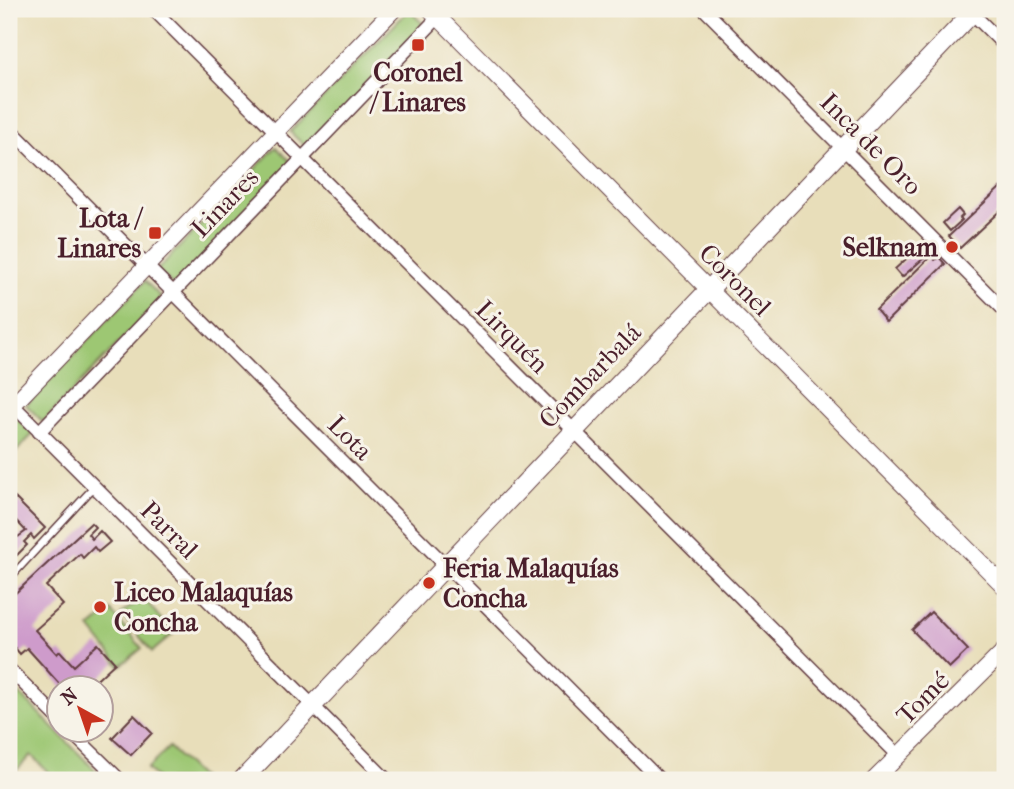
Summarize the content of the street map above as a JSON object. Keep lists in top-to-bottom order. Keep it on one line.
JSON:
{"streets":{"main road":["Combarbalá"],"street":["Inca de Oro","Linares","Coronel","Lirquén","Lota","Parral","Tomé"]},"crossings":[["Inca de Oro","Combarbalá"],["Linares","Coronel"],["Linares","Lirquén"],["Linares","Lota"],["Linares","Parral"],["Coronel","Combarbalá"],["Lirquén","Combarbalá"],["Lirquén","Tomé"],["Combarbalá","Lota"],["Combarbalá","Parral"]],"places":{"transit":["Coronel / Linares","Lota / Linares"],"other":["Selknam","Feria Malaquías Concha","Liceo Malaquías Concha"]},"north":"top left"}
